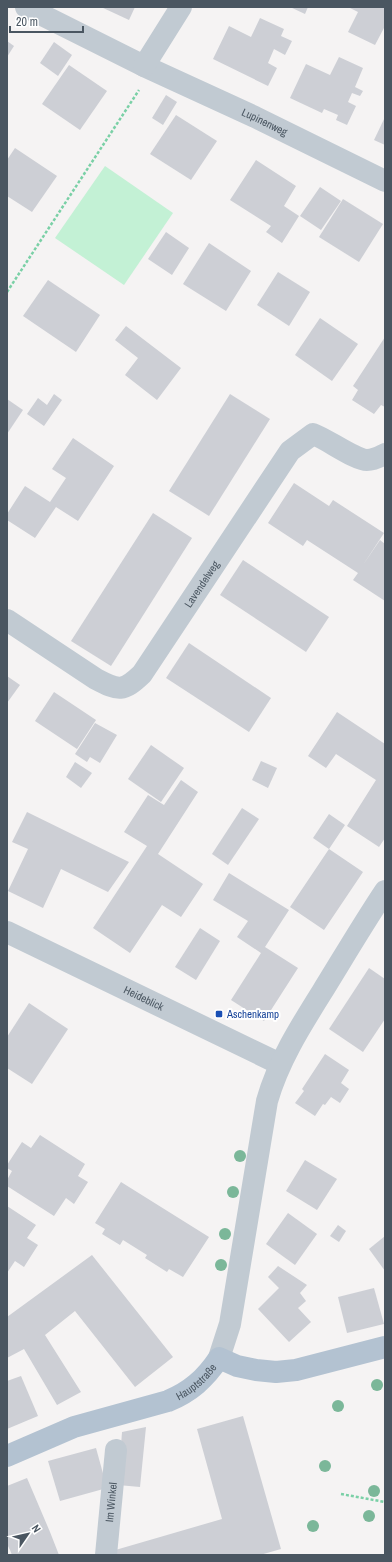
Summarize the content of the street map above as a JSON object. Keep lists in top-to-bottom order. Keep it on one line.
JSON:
{"streets":{"main road":["Hauptstraße"],"street":["Lupinenweg","Lavendelweg","Heideblick","Im Winkel"]},"places":{"transit":["Aschenkamp"]},"scale_bar":"20 m","north":"top right"}
